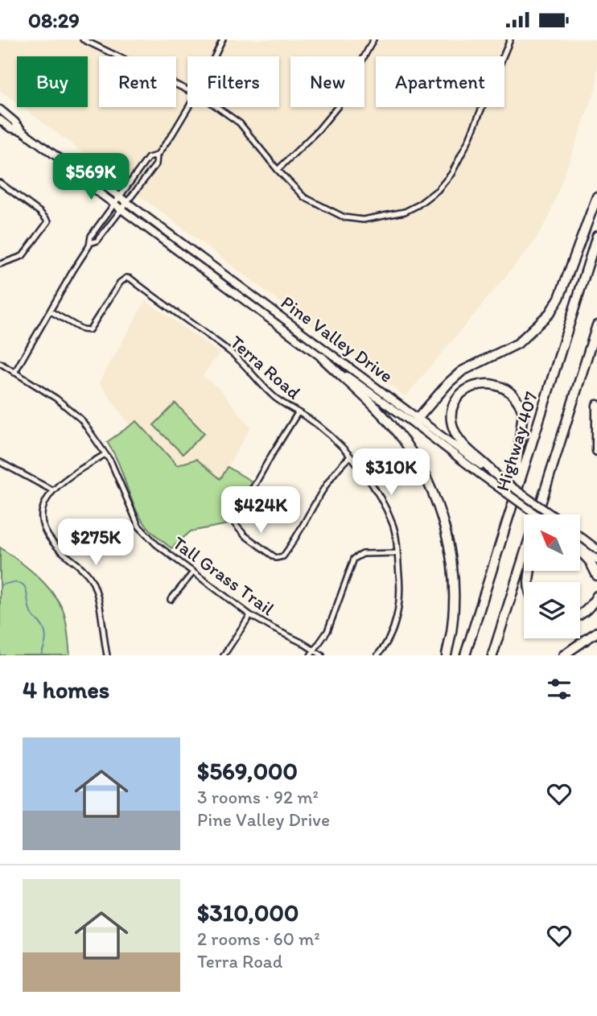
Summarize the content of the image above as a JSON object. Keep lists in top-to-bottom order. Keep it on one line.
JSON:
{"streets":{"highway":["Highway 407"],"main road":["Pine Valley Drive"],"street":["Terra Road","Tall Grass Trail"]},"north":"top left","page":{"status":"08:29","chip":["Buy","Rent","Filters","New","Apartment"],"price":["$569K","$310K","$424K","$275K"],"heading":"4 homes","list":[{"name":"$569,000","note":"3 rooms · 92 m² · Pine Valley Drive"},{"name":"$310,000","note":"2 rooms · 60 m² · Terra Road"}]}}
